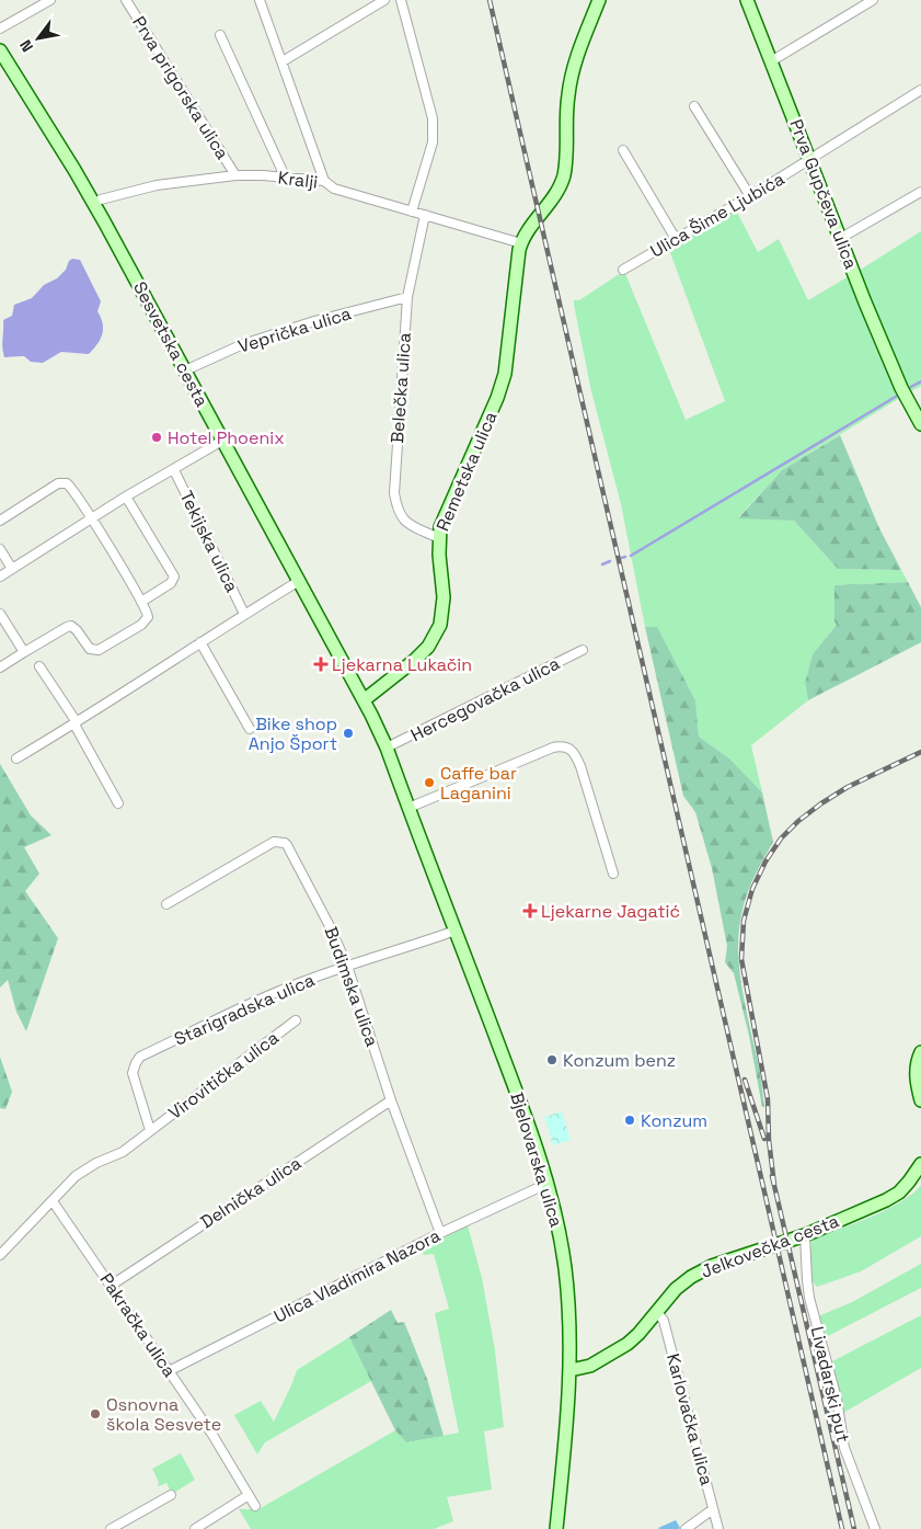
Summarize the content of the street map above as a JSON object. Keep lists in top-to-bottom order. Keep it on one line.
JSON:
{"streets":{"street":["Prva prigorska ulica","Kralji","Prva Gupčeva ulica","Ulica Šime Ljubića","Veprička ulica","Sesvetska cesta","Belečka ulica","Remetska ulica","Tekijska ulica","Hercegovačka ulica","Budimska ulica","Starigradska ulica","Virovitička ulica","Bjelovarska ulica","Delnička ulica","Jelkovečka cesta","Ulica Vladimira Nazora","Pakračka ulica","Livadarski put","Karlovačka ulica"]},"crossings":[["Prva prigorska ulica","Kralji"],["Kralji","Belečka ulica"],["Kralji","Remetska ulica"],["Prva Gupčeva ulica","Ulica Šime Ljubića"],["Veprička ulica","Sesvetska cesta"],["Veprička ulica","Belečka ulica"],["Sesvetska cesta","Remetska ulica"],["Sesvetska cesta","Tekijska ulica"],["Sesvetska cesta","Bjelovarska ulica"],["Belečka ulica","Remetska ulica"],["Remetska ulica","Bjelovarska ulica"],["Hercegovačka ulica","Bjelovarska ulica"],["Budimska ulica","Starigradska ulica"],["Budimska ulica","Delnička ulica"],["Budimska ulica","Ulica Vladimira Nazora"],["Starigradska ulica","Virovitička ulica"],["Starigradska ulica","Bjelovarska ulica"],["Virovitička ulica","Pakračka ulica"],["Bjelovarska ulica","Jelkovečka cesta"],["Bjelovarska ulica","Ulica Vladimira Nazora"],["Delnička ulica","Pakračka ulica"],["Jelkovečka cesta","Livadarski put"],["Jelkovečka cesta","Karlovačka ulica"],["Ulica Vladimira Nazora","Pakračka ulica"]],"places":{"other":["Hotel Phoenix","Bike shop Anjo Šport","Caffe bar Laganini","Konzum benz","Konzum","Osnovna škola Sesvete"],"health":["Ljekarna Lukačin","Ljekarne Jagatić"]},"north":"bottom left"}
